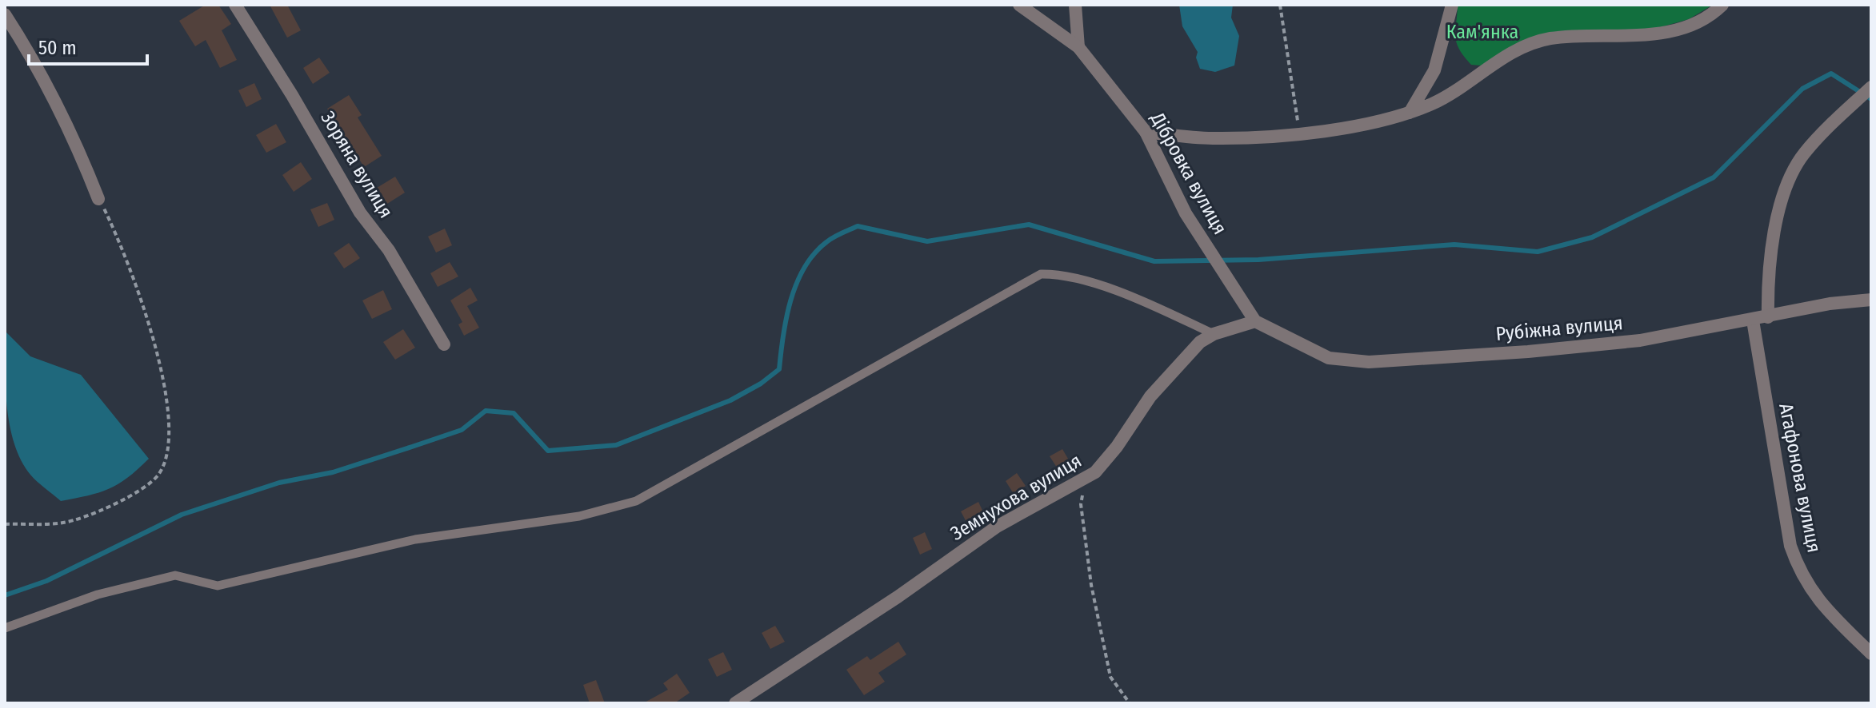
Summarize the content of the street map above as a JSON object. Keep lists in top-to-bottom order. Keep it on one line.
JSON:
{"streets":{"street":["Зоряна вулиця","Дібровка вулиця","Рубіжна вулиця","Агафонова вулиця","Земнухова вулиця"]},"crossings":[["Дібровка вулиця","Рубіжна вулиця"],["Дібровка вулиця","Земнухова вулиця"],["Рубіжна вулиця","Агафонова вулиця"],["Рубіжна вулиця","Земнухова вулиця"]],"parks":["Кам'янка"],"scale_bar":"50 m"}
